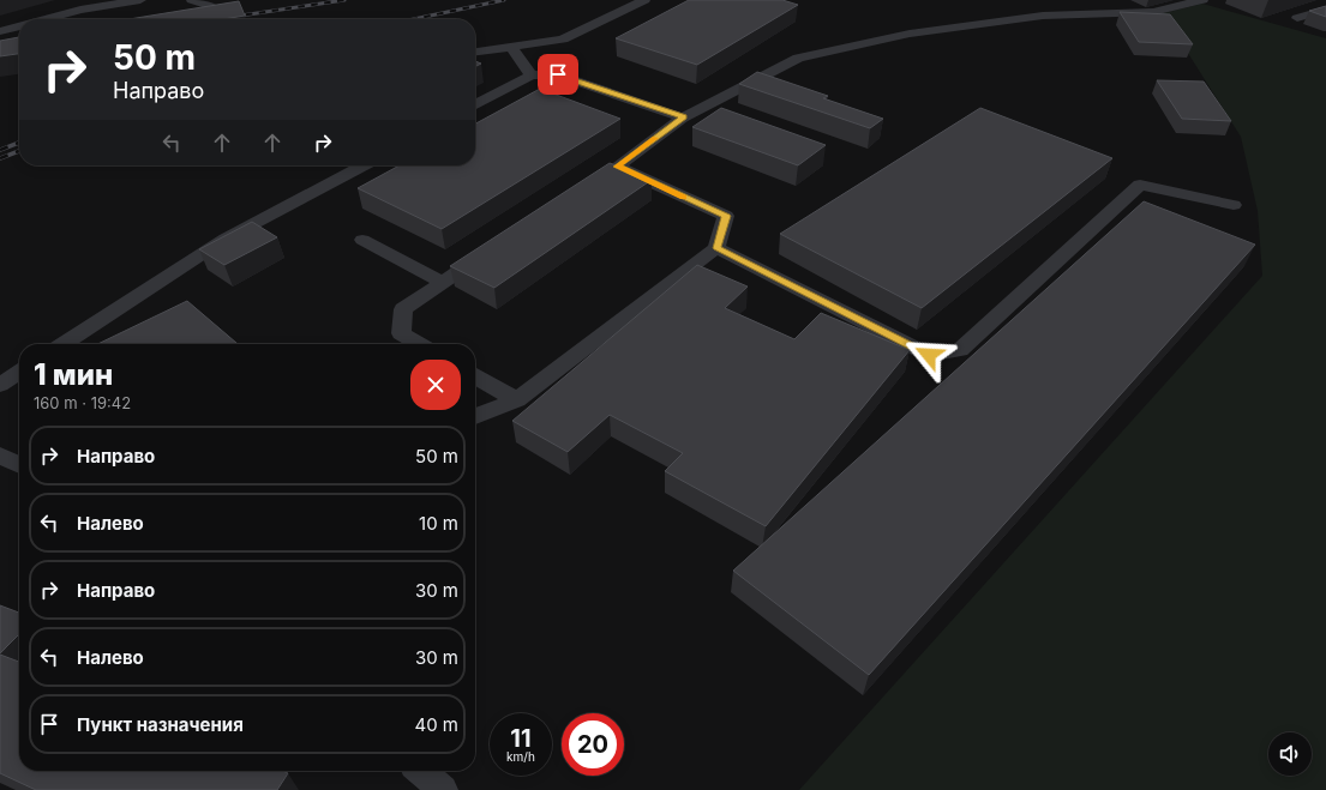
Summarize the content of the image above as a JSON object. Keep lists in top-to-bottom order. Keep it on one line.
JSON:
{"page":{"turn":["50 m","Направо"],"heading":["1 мин","160 m · 19:42"],"list":[{"name":"Направо","value":"50 m"},{"name":"Налево","value":"10 m"},{"name":"Направо","value":"30 m"},{"name":"Налево","value":"30 m"},{"name":"Пункт назначения","value":"40 m"}],"speed":"11 km/h","limit":"20"}}
